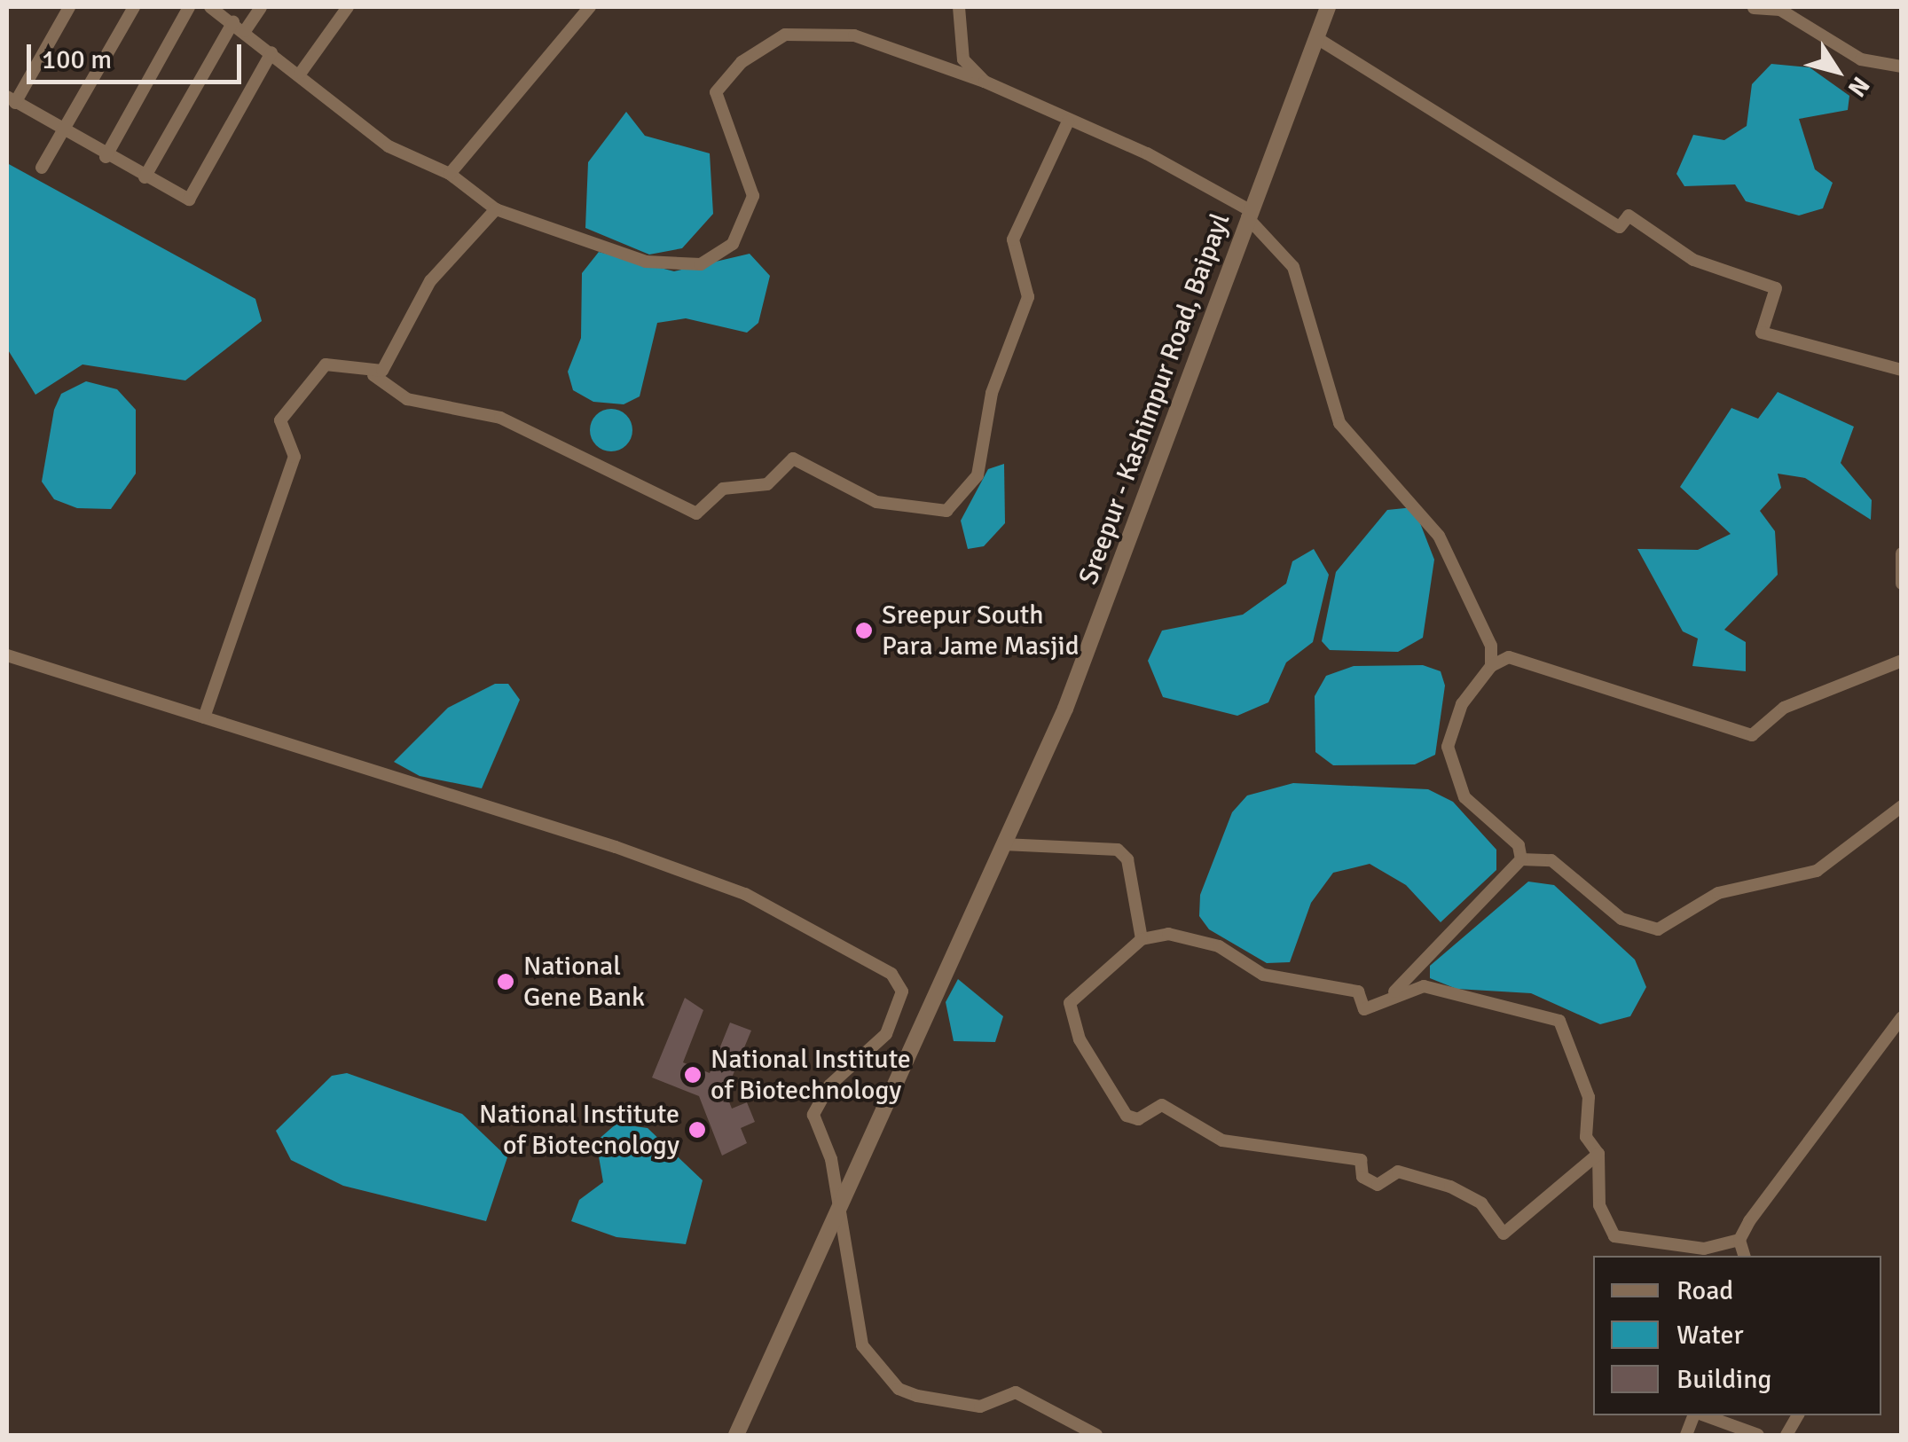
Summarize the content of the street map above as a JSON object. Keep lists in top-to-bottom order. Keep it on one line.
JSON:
{"streets":{"street":["Sreepur - Kashimpur Road, Baipayl"]},"places":["Sreepur South Para Jame Masjid","National Gene Bank","National Institute of Biotechnology","National Institute of Biotecnology"],"legend":["Road","Water","Building"],"scale_bar":"100 m","north":"bottom right"}
